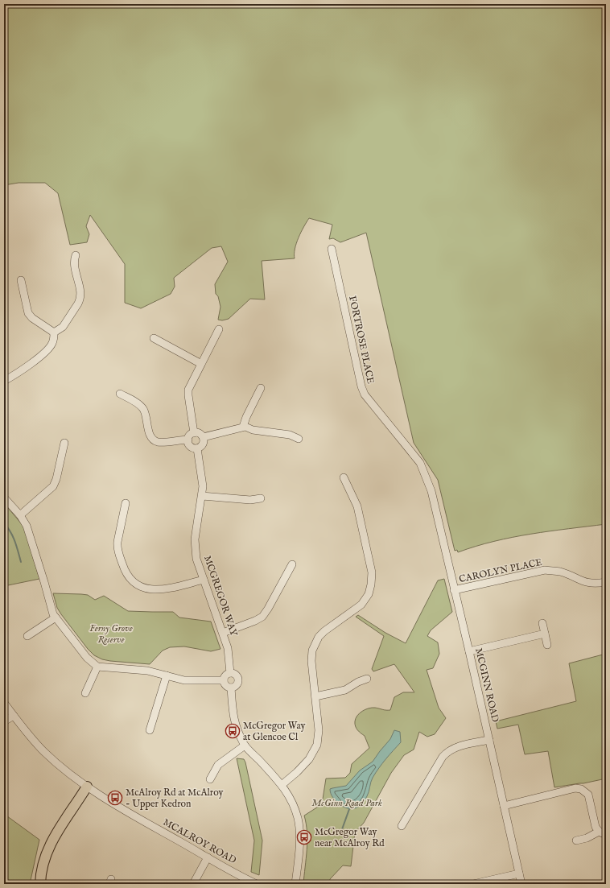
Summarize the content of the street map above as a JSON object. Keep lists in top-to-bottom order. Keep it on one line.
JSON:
{"streets":{"street":["FORTROSE PLACE","CAROLYN PLACE","MCGREGOR WAY","MCGINN ROAD","MCALROY ROAD"]},"crossings":[["FORTROSE PLACE","MCGINN ROAD"],["CAROLYN PLACE","MCGINN ROAD"]],"parks":["Ferny Grove Reserve","McGinn Road Park"],"places":{"bus stop":["McGregor Way at Glencoe Cl","McAlroy Rd at McAlroy - Upper Kedron","McGregor Way near McAlroy Rd"]}}
